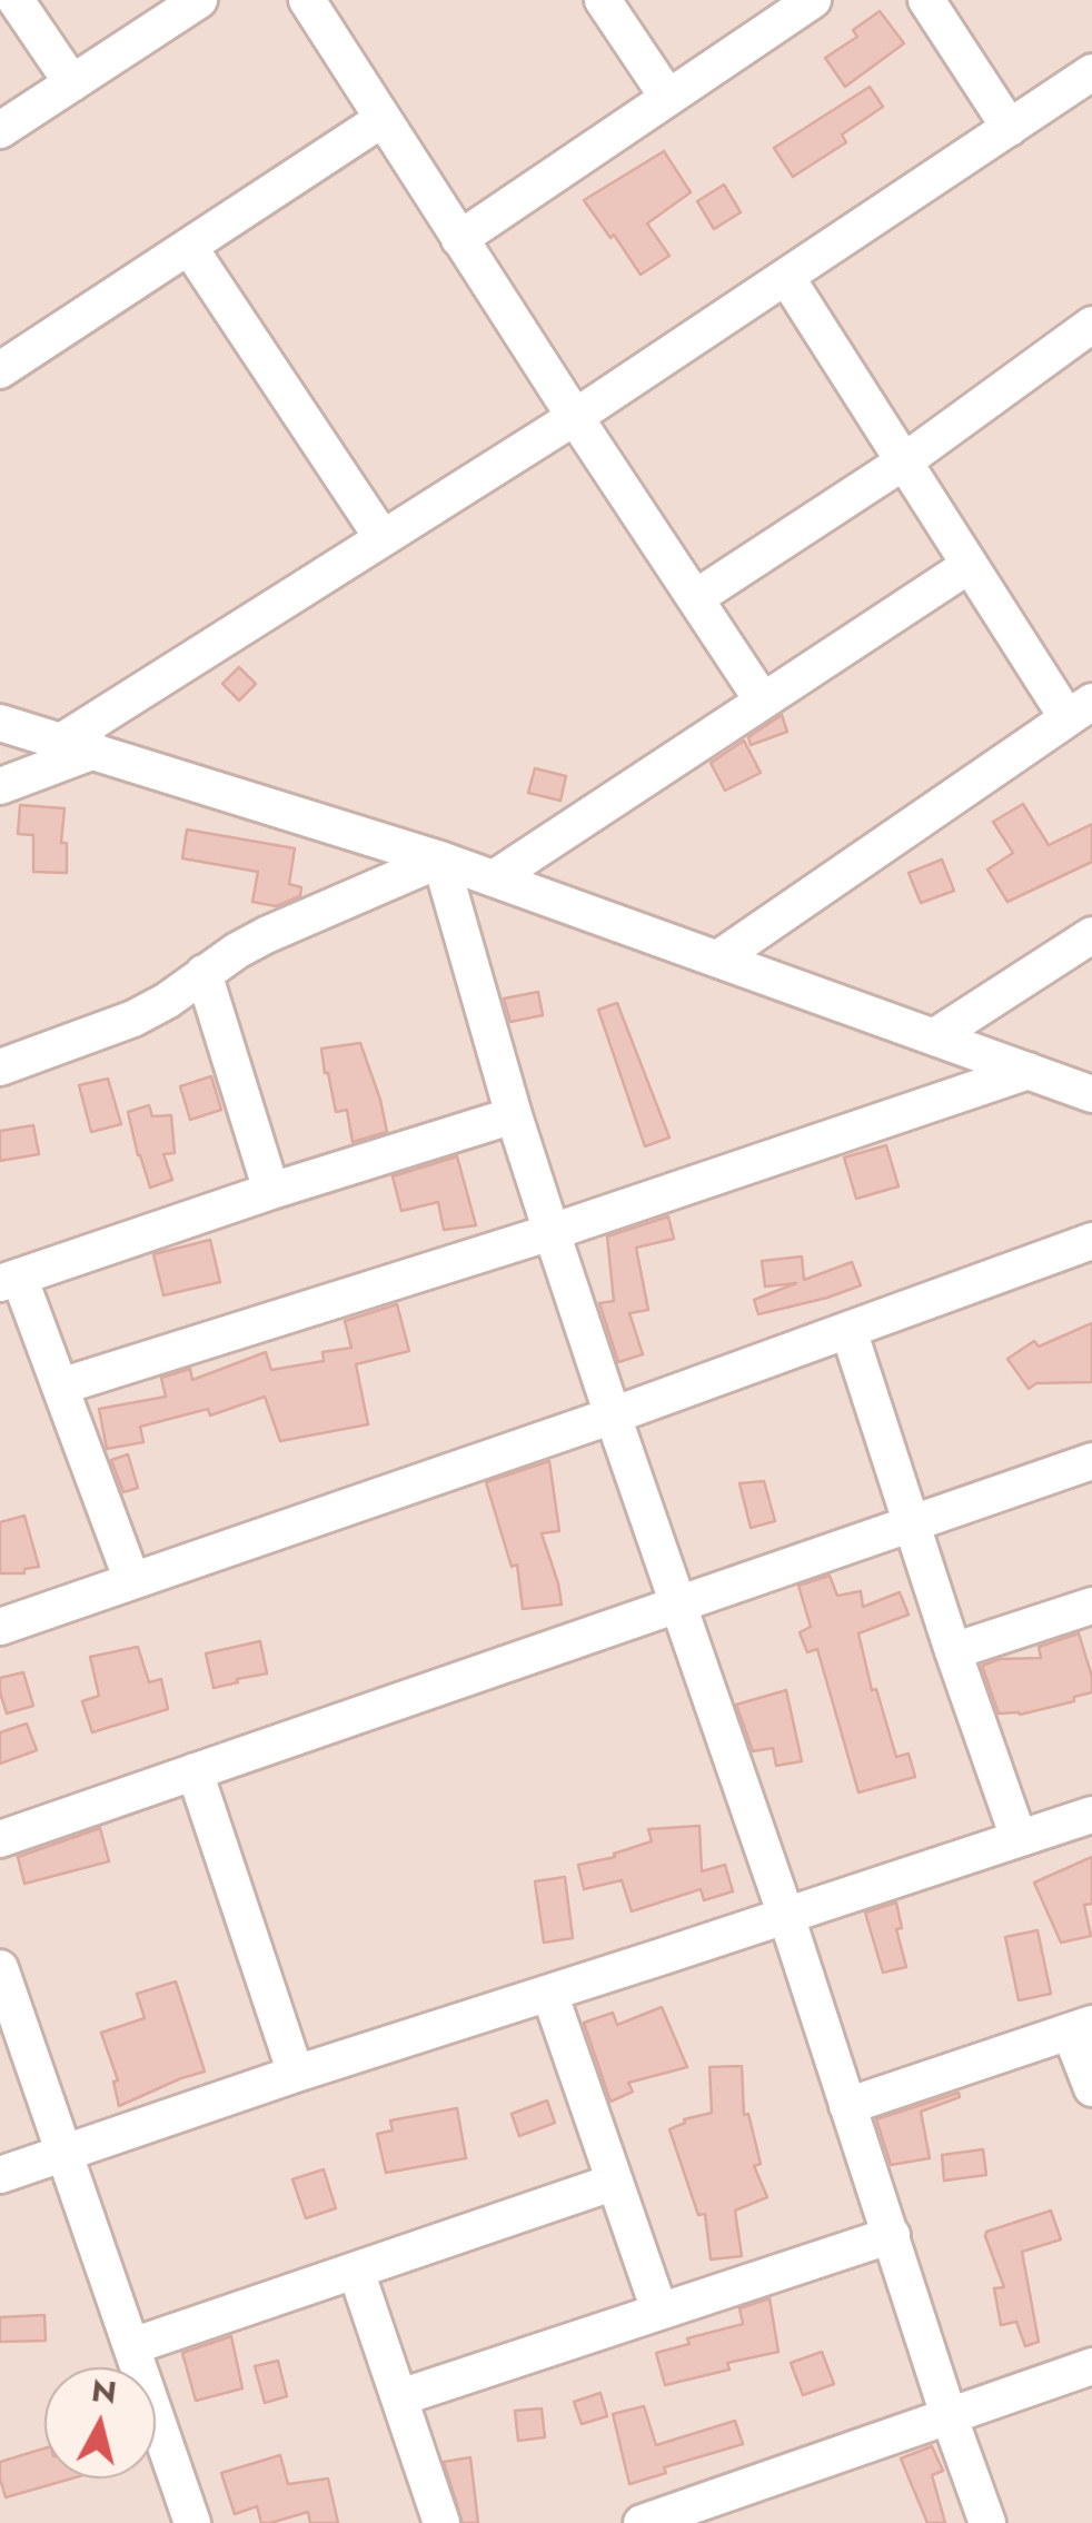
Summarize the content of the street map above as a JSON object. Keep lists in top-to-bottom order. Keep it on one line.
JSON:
{"north":"top"}
